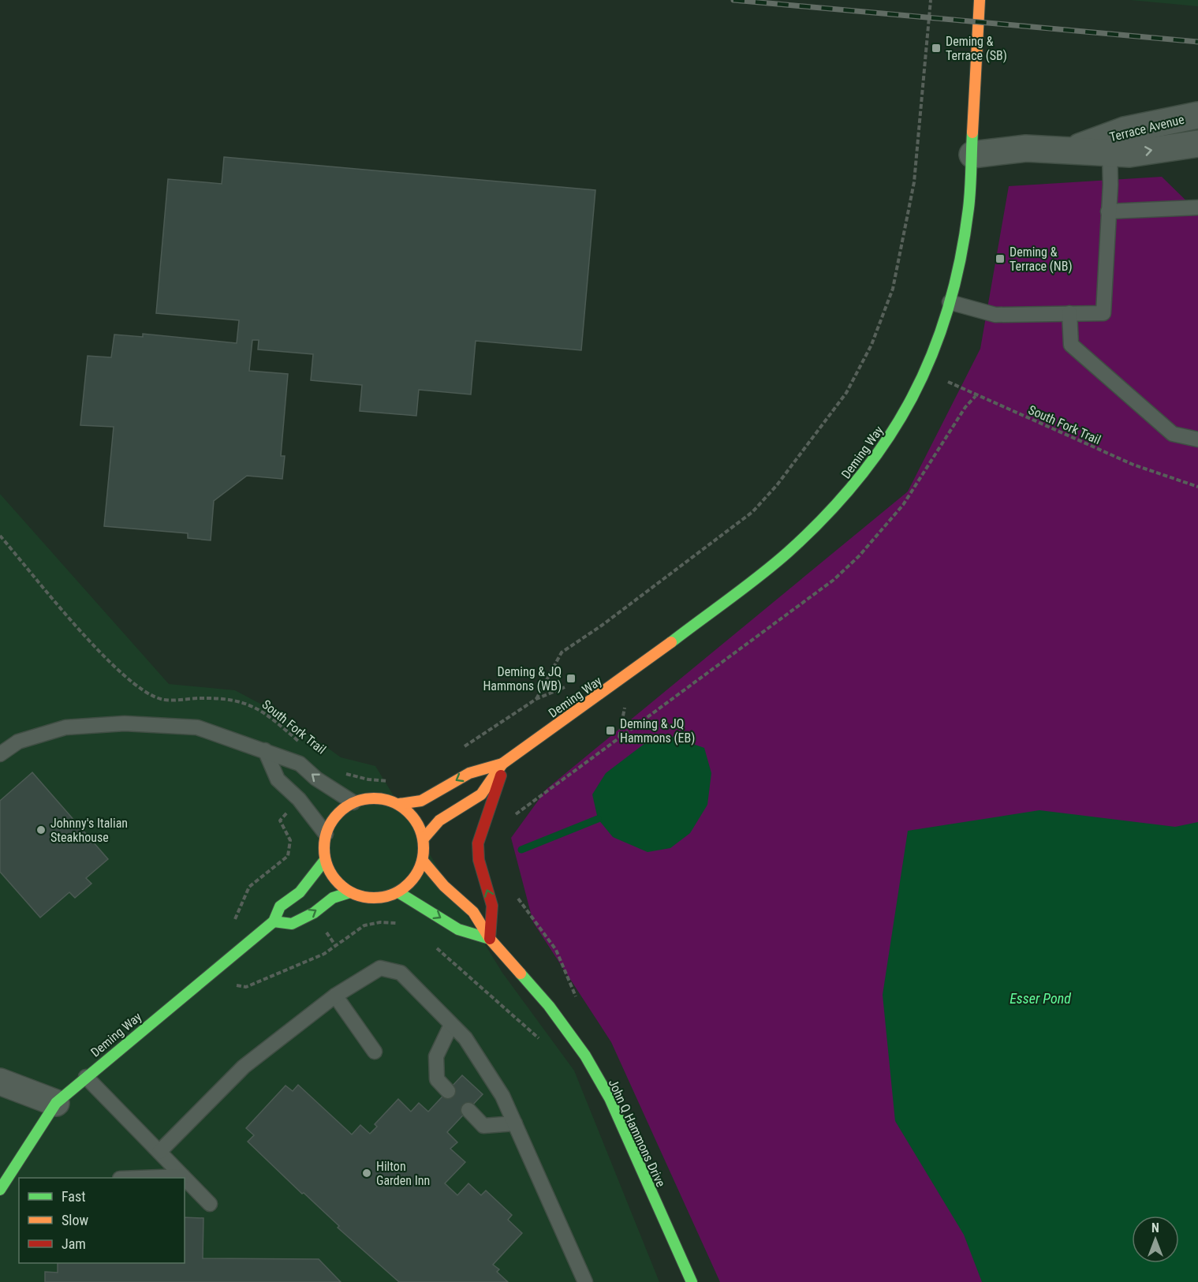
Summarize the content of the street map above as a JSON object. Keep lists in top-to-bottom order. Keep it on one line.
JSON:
{"streets":{"street":["Terrace Avenue","Deming Way","John Q Hammons Drive"],"path":["South Fork Trail"]},"crossings":[["Terrace Avenue","Deming Way"],["South Fork Trail","Deming Way"],["Deming Way","John Q Hammons Drive"]],"water":["Esser Pond"],"places":{"transit":["Deming & Terrace (SB)","Deming & Terrace (NB)","Deming & JQ Hammons (WB)","Deming & JQ Hammons (EB)"],"other":["Johnny's Italian Steakhouse","Hilton Garden Inn"]},"legend":["Fast","Slow","Jam"],"north":"top"}
